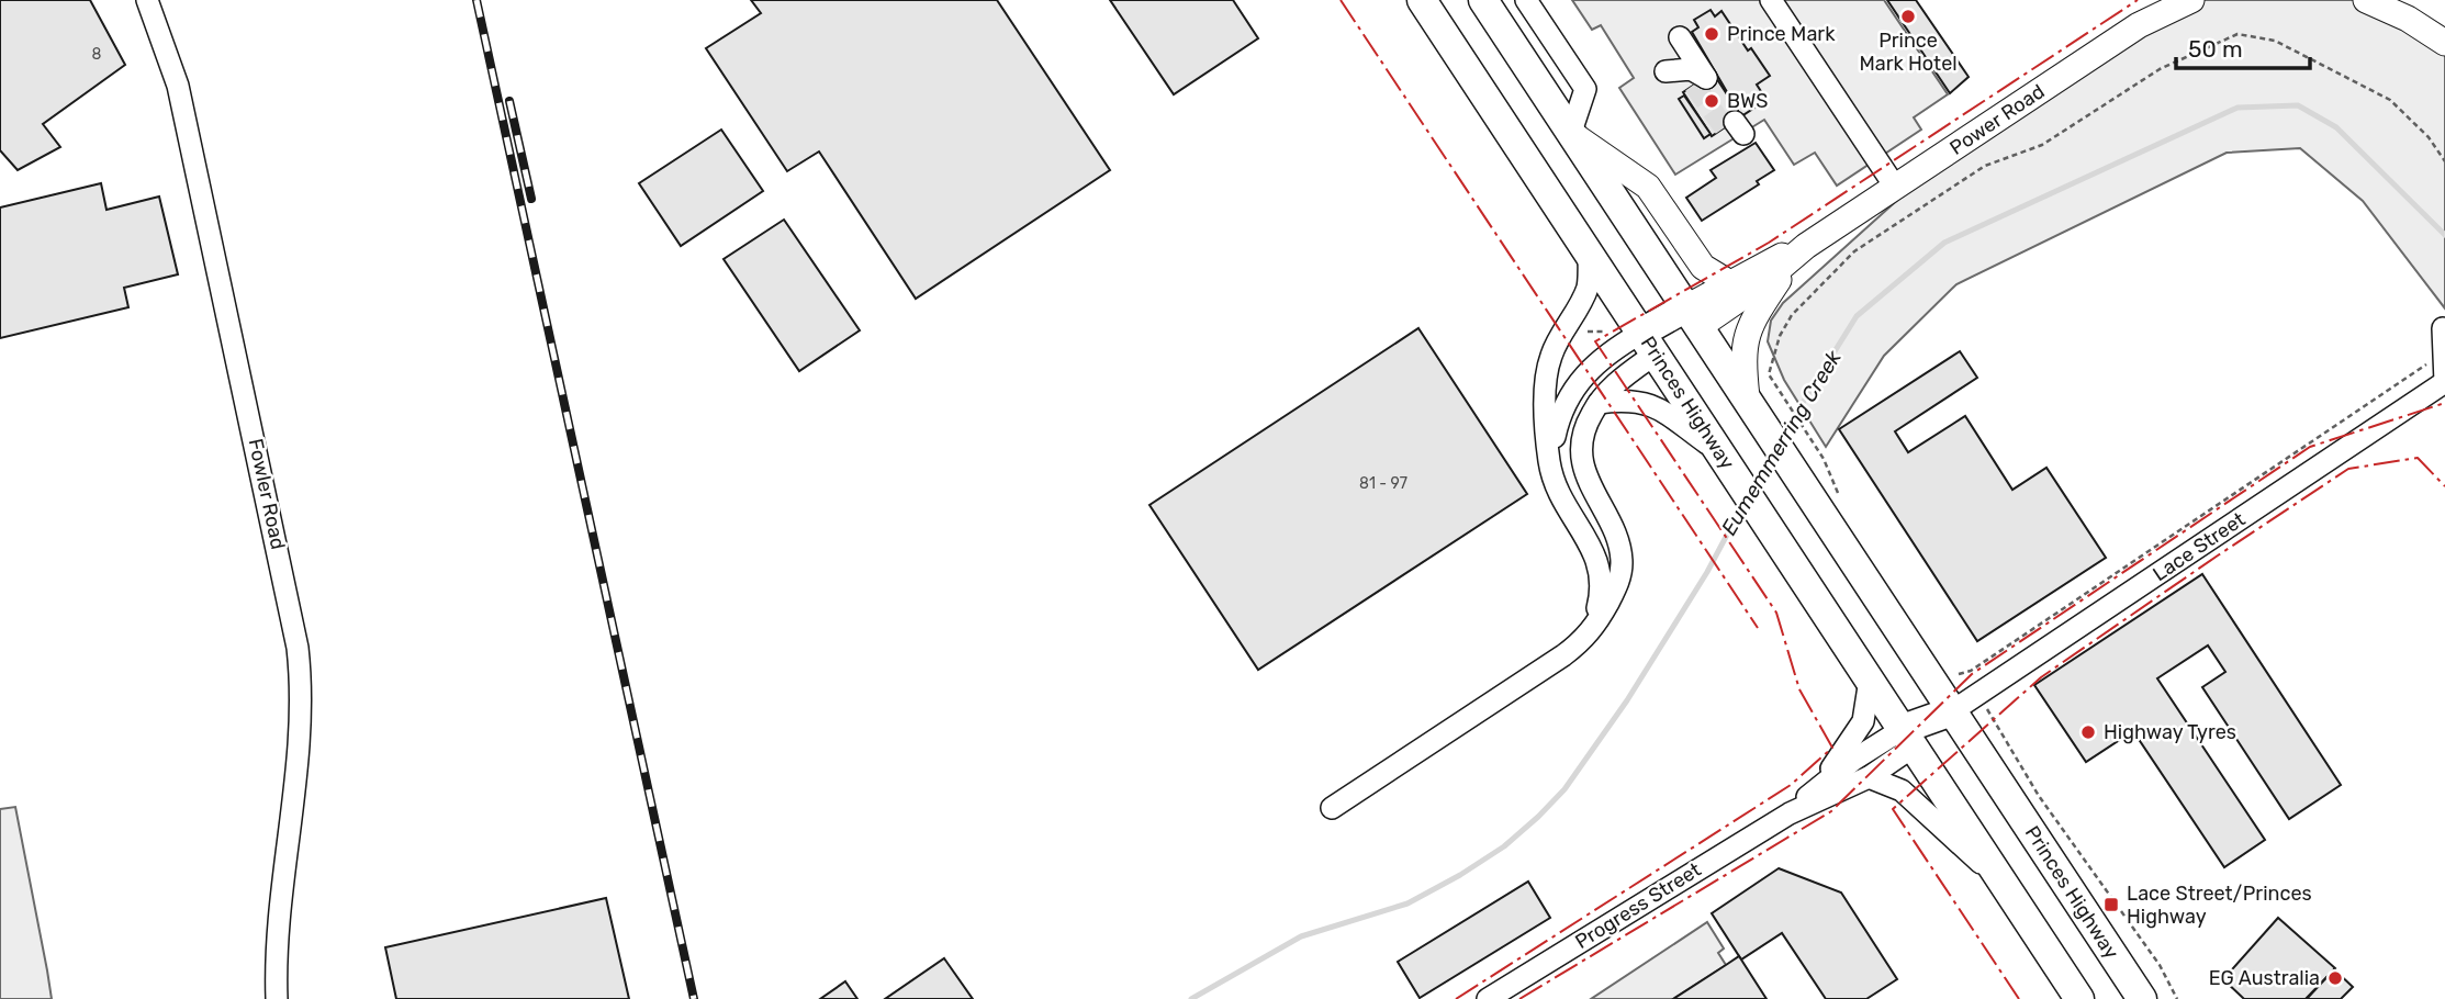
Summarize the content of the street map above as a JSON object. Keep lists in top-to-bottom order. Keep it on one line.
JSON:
{"streets":{"highway":["Princes Highway"],"main road":["Power Road"],"street":["Fowler Road","Lace Street","Progress Street"]},"crossings":[["Power Road","Princes Highway"],["Princes Highway","Lace Street"],["Princes Highway","Progress Street"]],"water":["Eumemmerring Creek"],"places":{"other":["Prince Mark Hotel","Prince Mark","BWS","Highway Tyres","EG Australia"],"transit":["Lace Street/Princes Highway"]},"house_numbers":["8","81 - 97"],"scale_bar":"50 m"}
